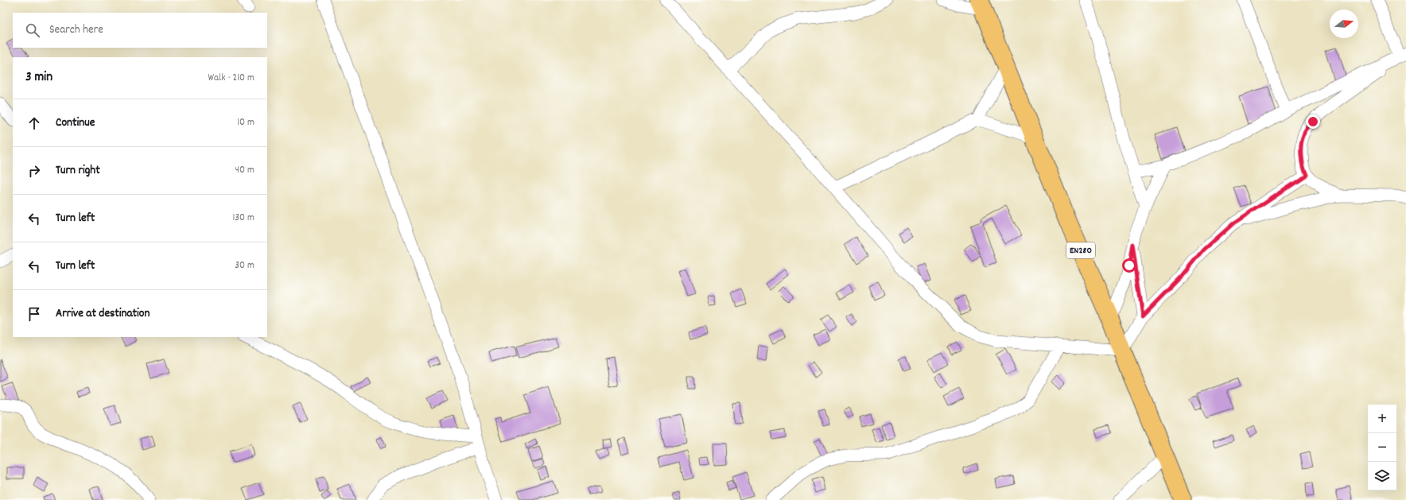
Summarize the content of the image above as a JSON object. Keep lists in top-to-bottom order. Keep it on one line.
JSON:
{"streets":{"main road":["EN280"]},"north":"right","page":{"search":"Search here","heading":["3 min","Walk · 210 m"],"list":[["Continue","10 m"],["Turn right","40 m"],["Turn left","130 m"],["Turn left","30 m"],"Arrive at destination"],"map_buttons":["+","−"]}}
